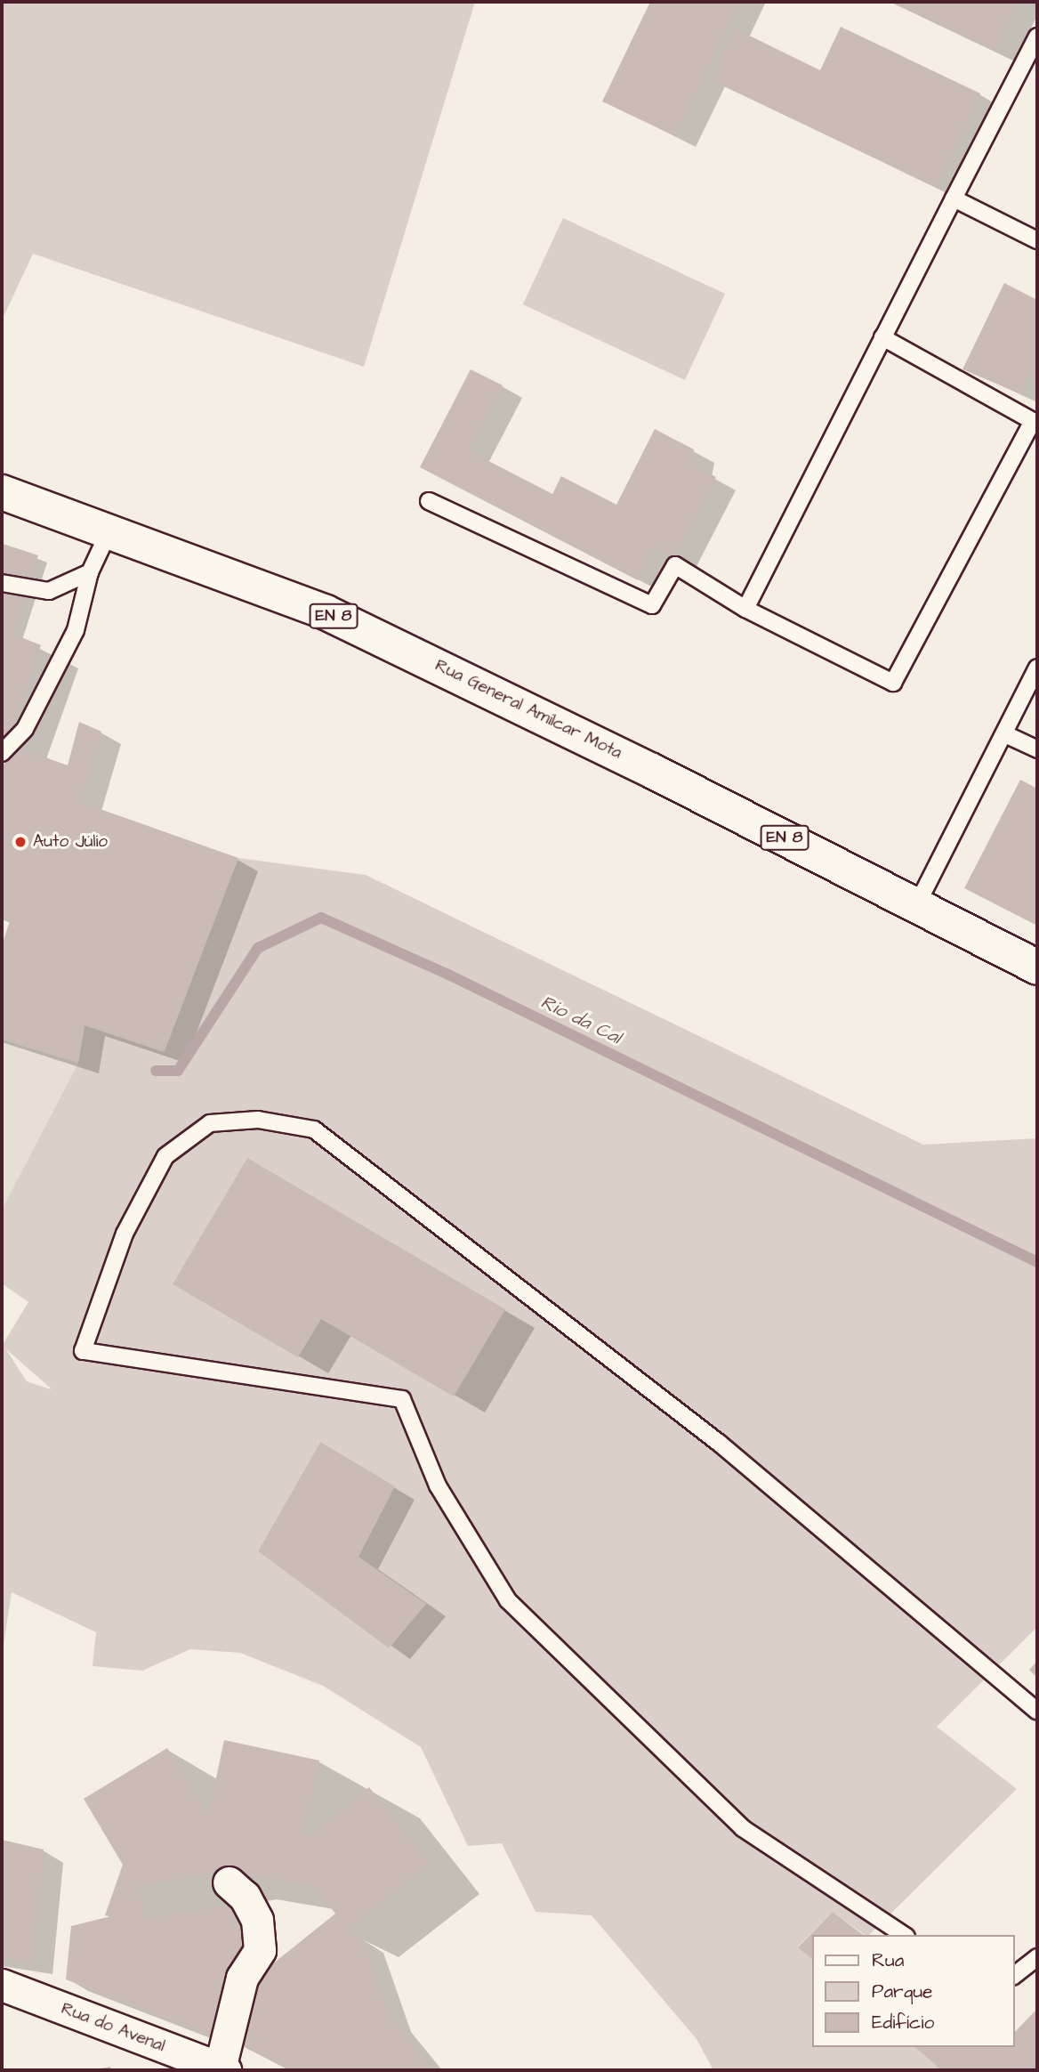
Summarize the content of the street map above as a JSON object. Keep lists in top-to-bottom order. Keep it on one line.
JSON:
{"streets":{"main road":["EN 8","Rua General Amílcar Mota"],"street":["Rua do Avenal"]},"water":["Rio da Cal"],"places":["Auto Júlio"],"legend":["Rua","Parque","Edifício"]}
